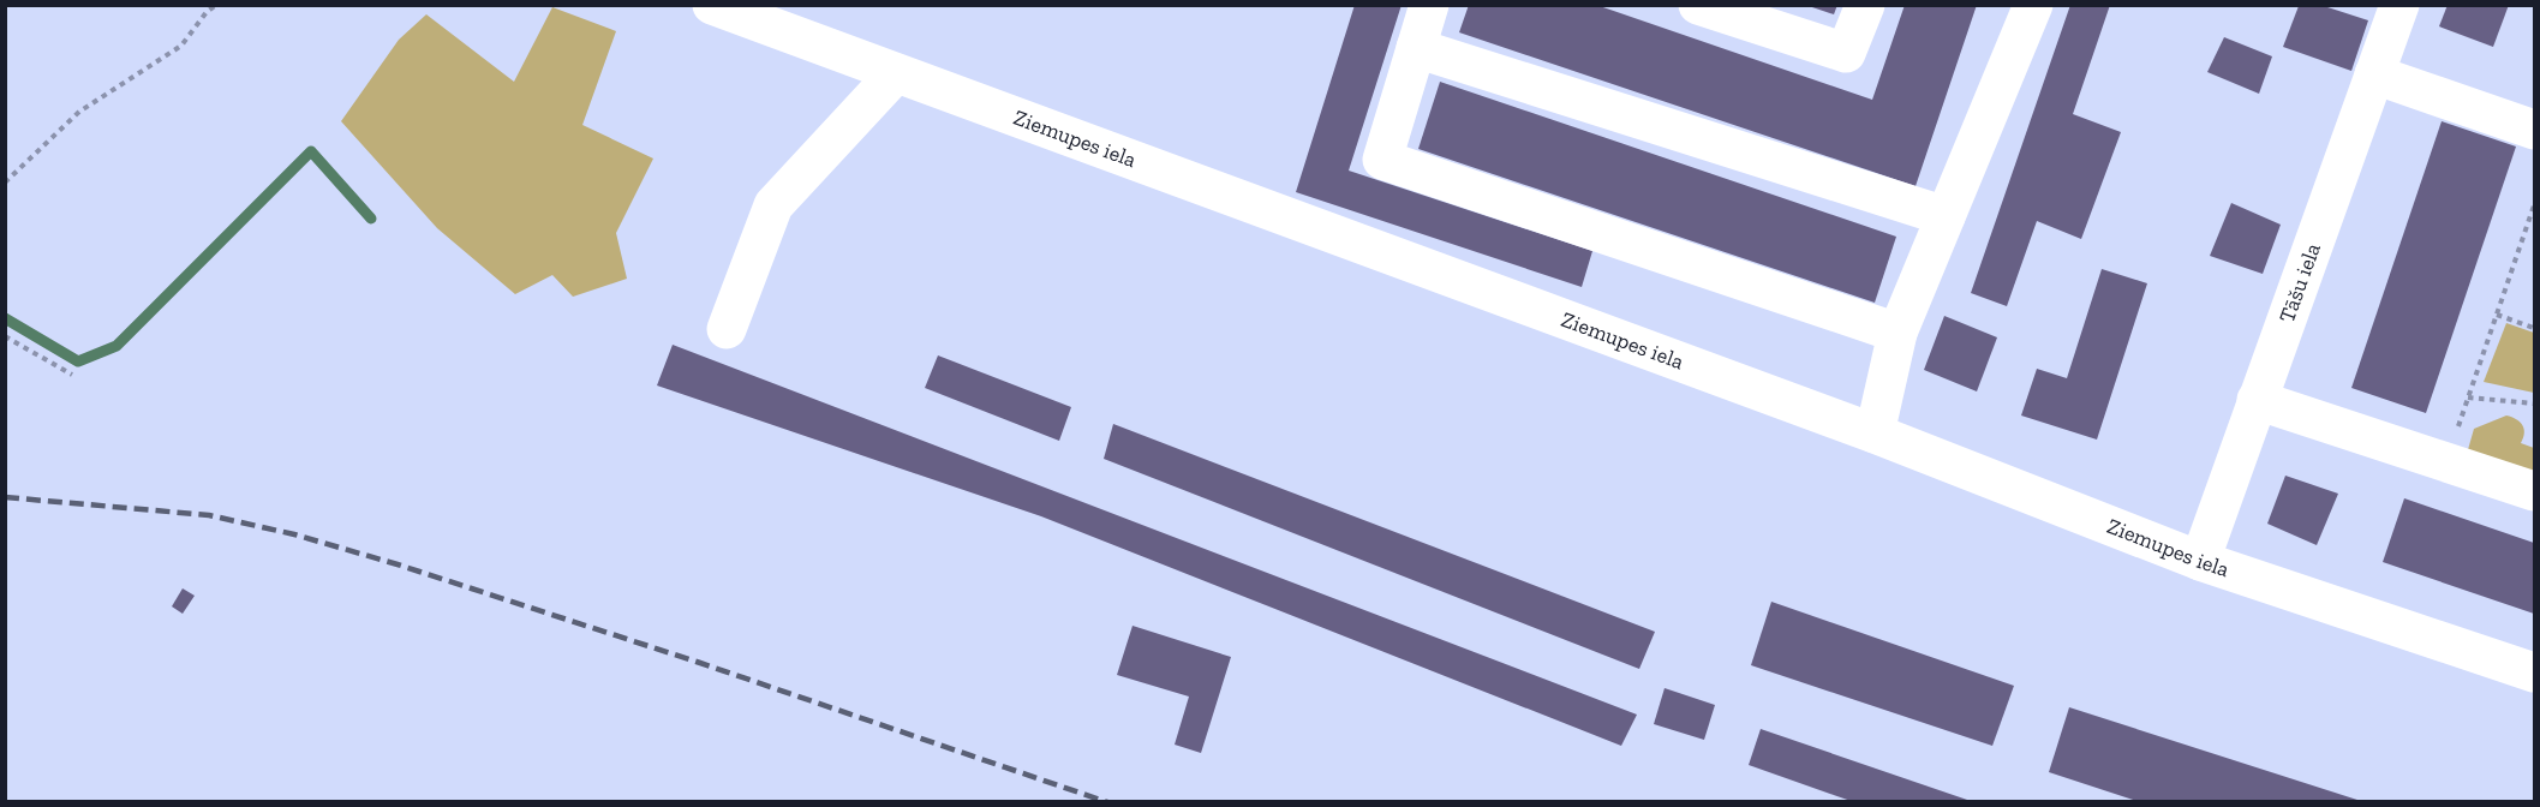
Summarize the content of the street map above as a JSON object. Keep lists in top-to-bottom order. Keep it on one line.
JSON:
{"streets":{"street":["Ziemupes iela","Tāšu iela"]},"crossings":[["Ziemupes iela","Tāšu iela"]]}
